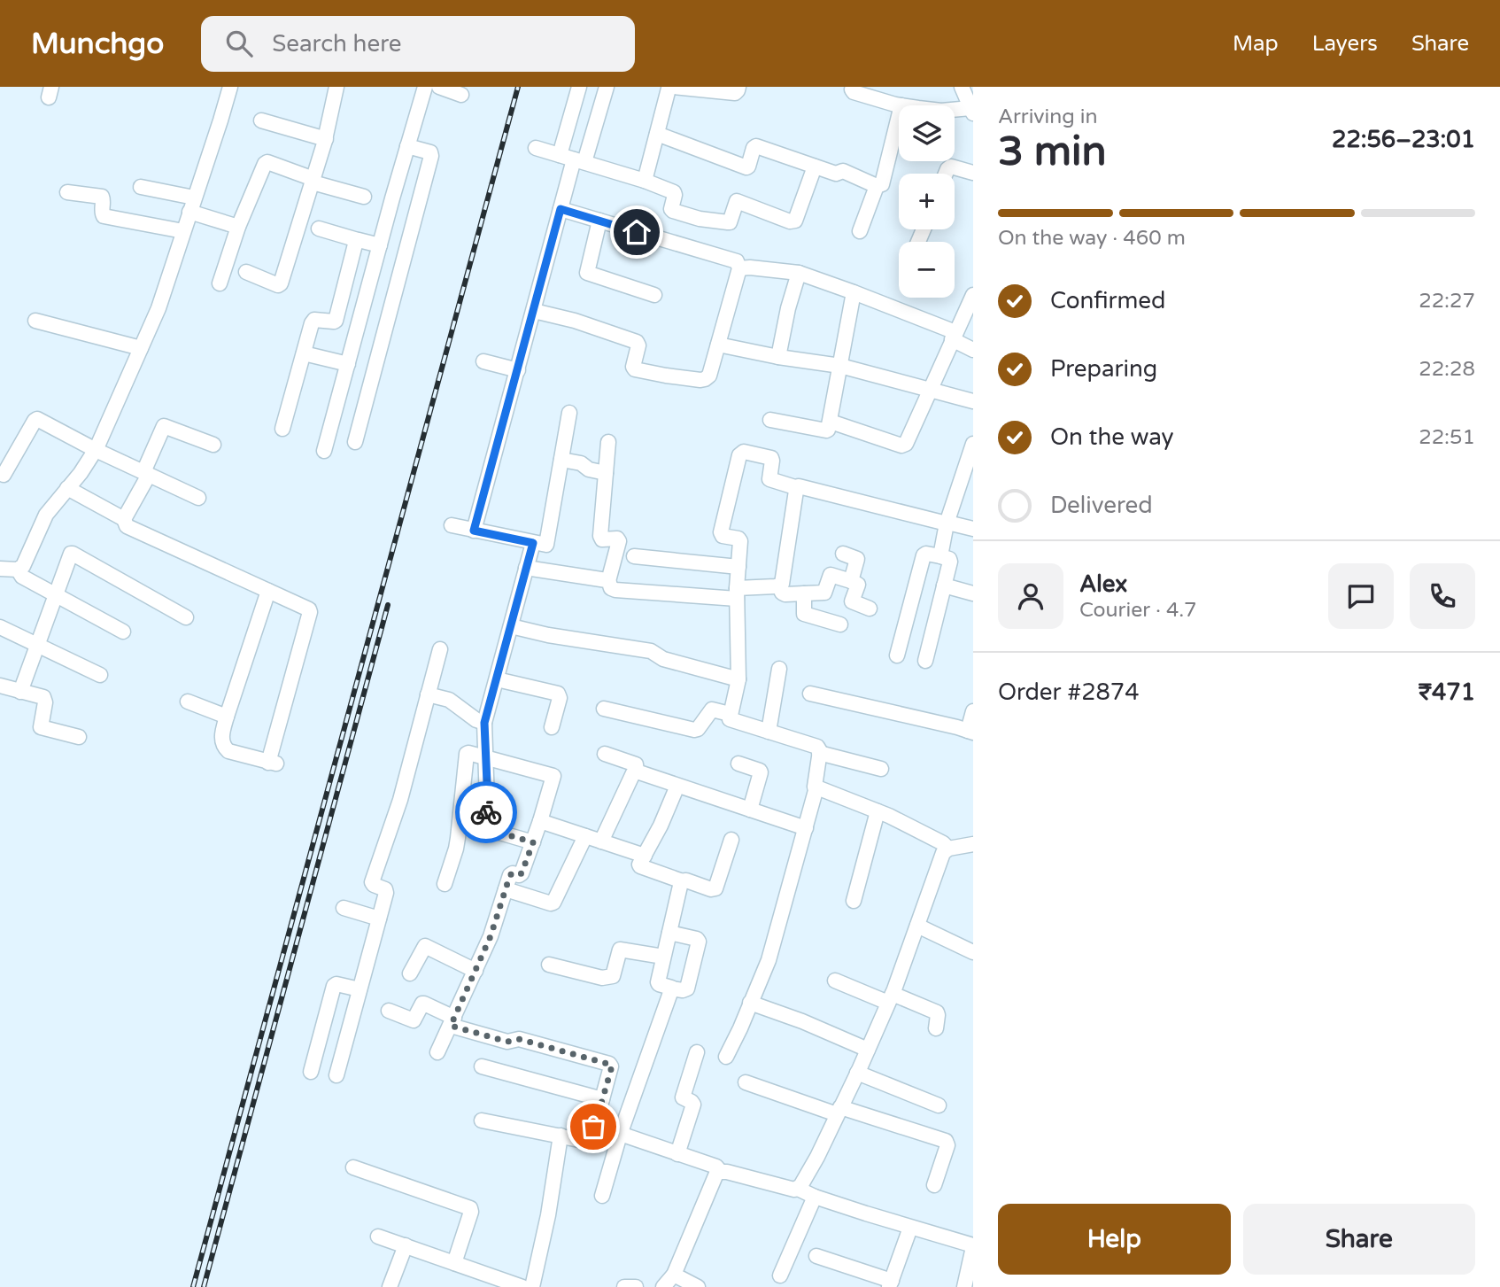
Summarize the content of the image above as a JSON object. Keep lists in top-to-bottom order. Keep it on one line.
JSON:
{"page":{"header":"Munchgo","search":"Search here","nav":["Map","Layers","Share"],"heading":["3 min","Arriving in","22:56–23:01"],"panel":["Alex","Courier · 4.7","Order #2874","₹471"],"map_buttons":["+","−"],"bar":"On the way · 460 m","list":[["Confirmed","22:27"],["Preparing","22:28"],["On the way","22:51"],"Delivered"],"buttons":["Help","Share"]}}
